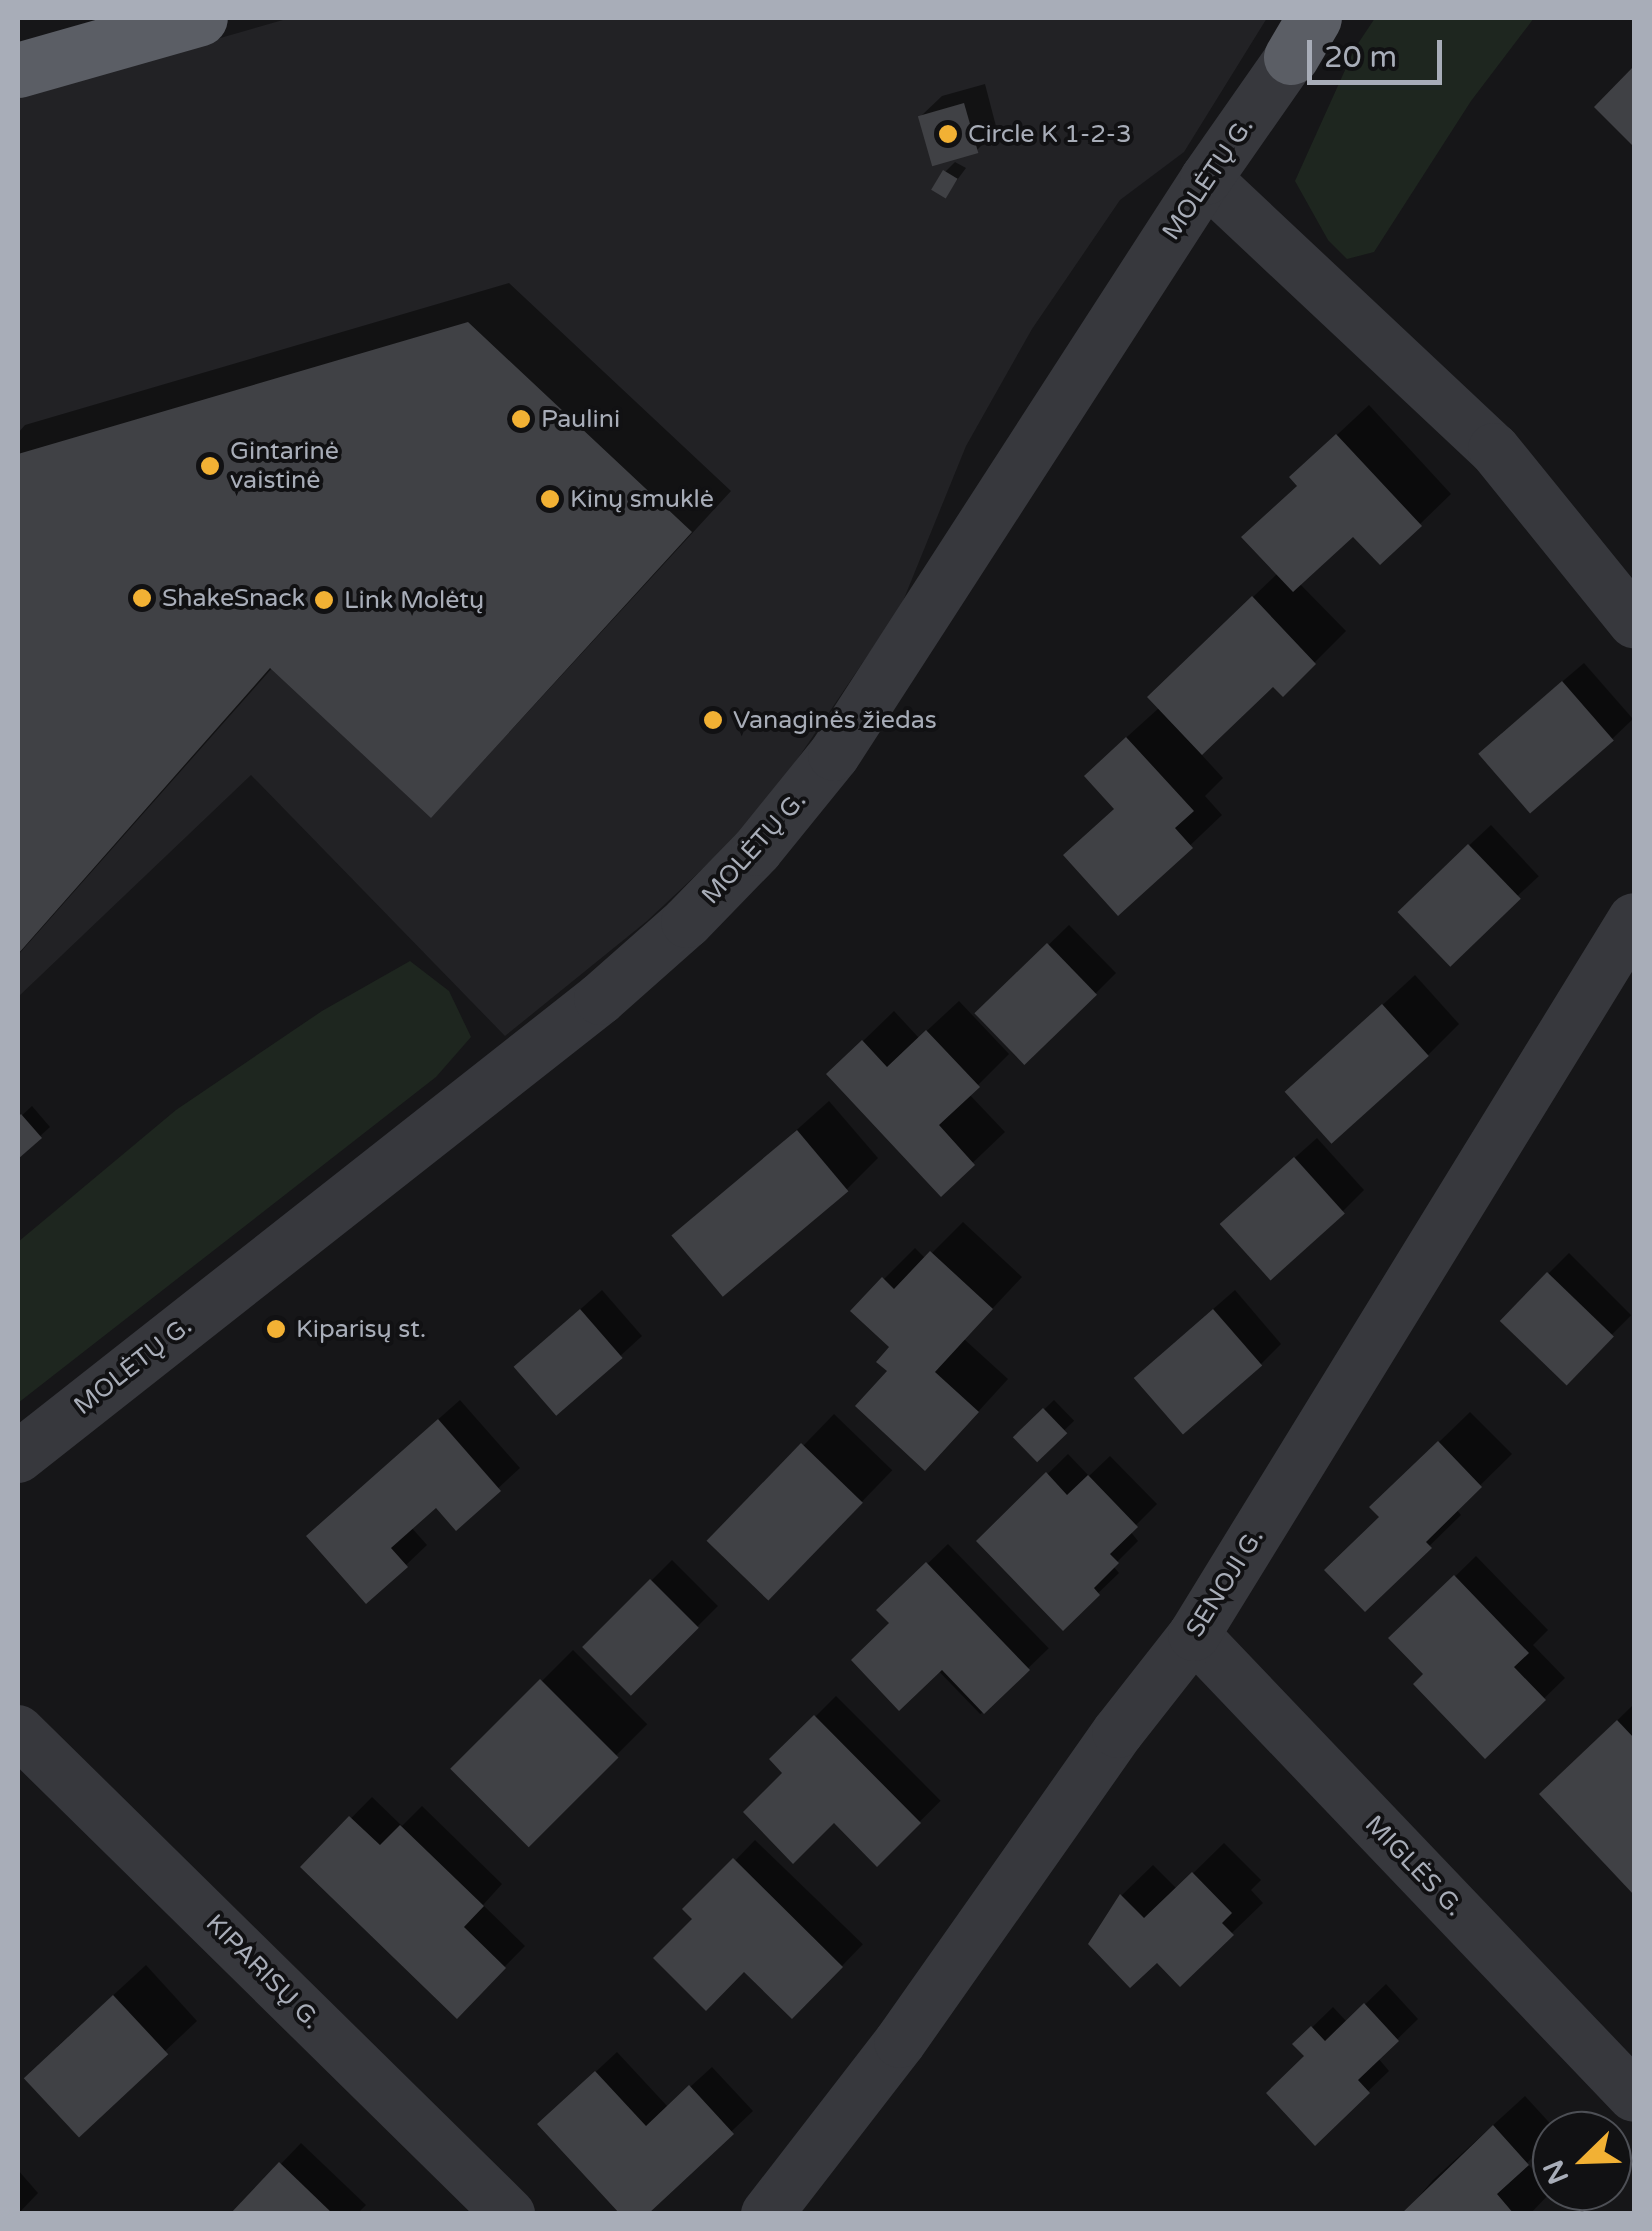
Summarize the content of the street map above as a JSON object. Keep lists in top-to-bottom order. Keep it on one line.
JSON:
{"streets":{"street":["MOLĖTŲ G.","SENOJI G.","MIGLĖS G.","KIPARISŲ G."]},"crossings":[["SENOJI G.","MIGLĖS G."]],"places":["Circle K 1-2-3","Paulini","Gintarinė vaistinė","Kinų smuklė","ShakeSnack","Link Molėtų","Vanaginės žiedas","Kiparisų st."],"scale_bar":"20 m","north":"bottom left"}
